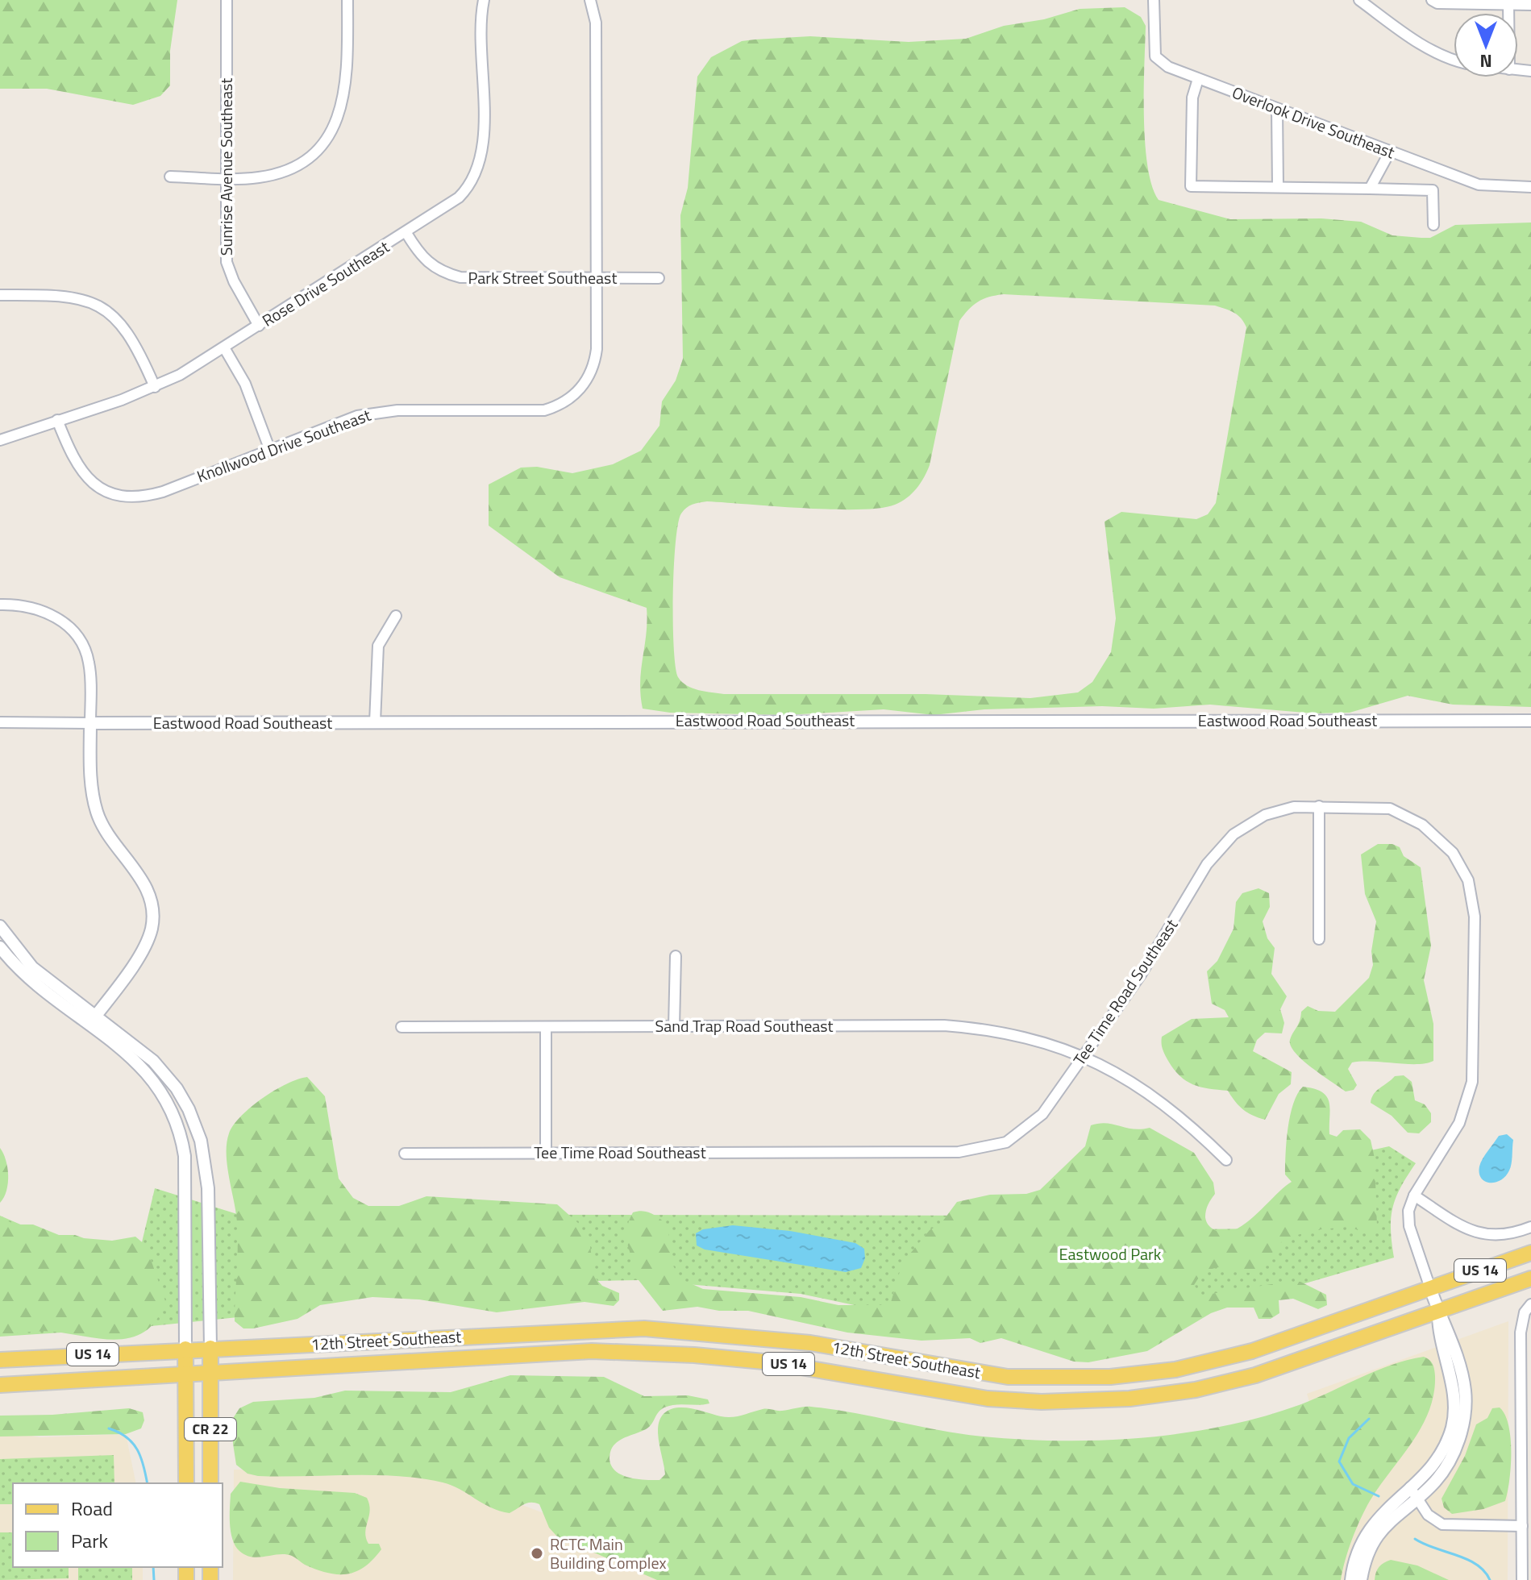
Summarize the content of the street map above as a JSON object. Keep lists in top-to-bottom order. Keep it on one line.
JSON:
{"streets":{"main road":["US 14","12th Street Southeast","CR 22"],"street":["Overlook Drive Southeast","Sunrise Avenue Southeast","Park Street Southeast","Rose Drive Southeast","Knollwood Drive Southeast","Eastwood Road Southeast","Tee Time Road Southeast","Sand Trap Road Southeast"]},"crossings":[["Sunrise Avenue Southeast","Rose Drive Southeast"],["Park Street Southeast","Rose Drive Southeast"],["Park Street Southeast","Knollwood Drive Southeast"],["Rose Drive Southeast","Knollwood Drive Southeast"],["Tee Time Road Southeast","Sand Trap Road Southeast"],["US 14","12th Street Southeast"],["US 14","CR 22"],["12th Street Southeast","CR 22"]],"parks":["Eastwood Park"],"places":["RCTC Main Building Complex"],"legend":["Road","Park"],"north":"bottom"}
